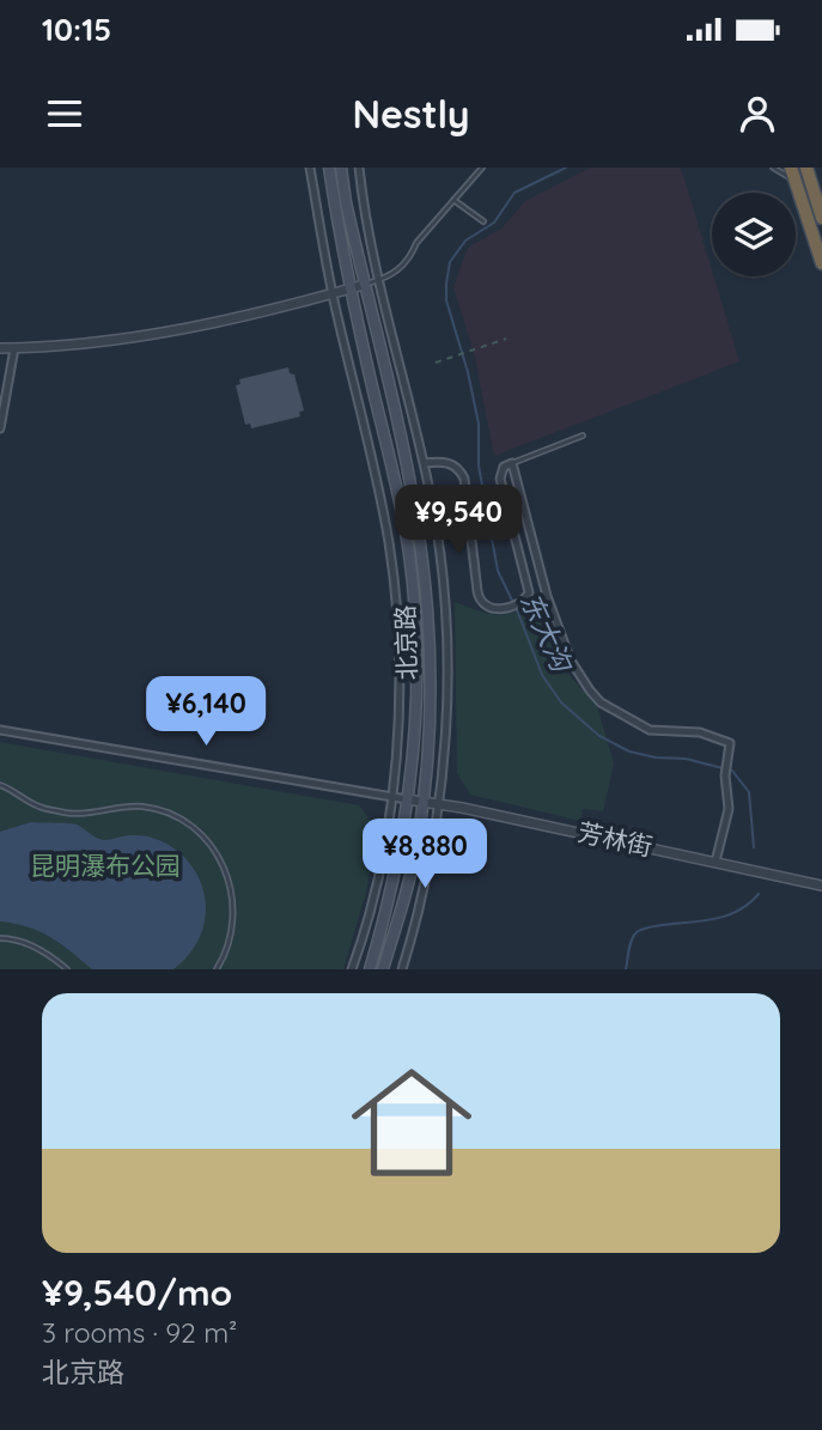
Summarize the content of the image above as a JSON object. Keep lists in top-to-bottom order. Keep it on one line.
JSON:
{"streets":{"main road":["北京路"],"street":["芳林街"]},"crossings":[["北京路","芳林街"]],"water":["东大沟"],"parks":["昆明瀑布公园"],"page":{"status":"10:15","header":"Nestly","price":["¥9,540","¥6,140","¥8,880"],"list":[{"name":"¥9,540/mo","note":"3 rooms · 92 m² · 北京路"}]}}
